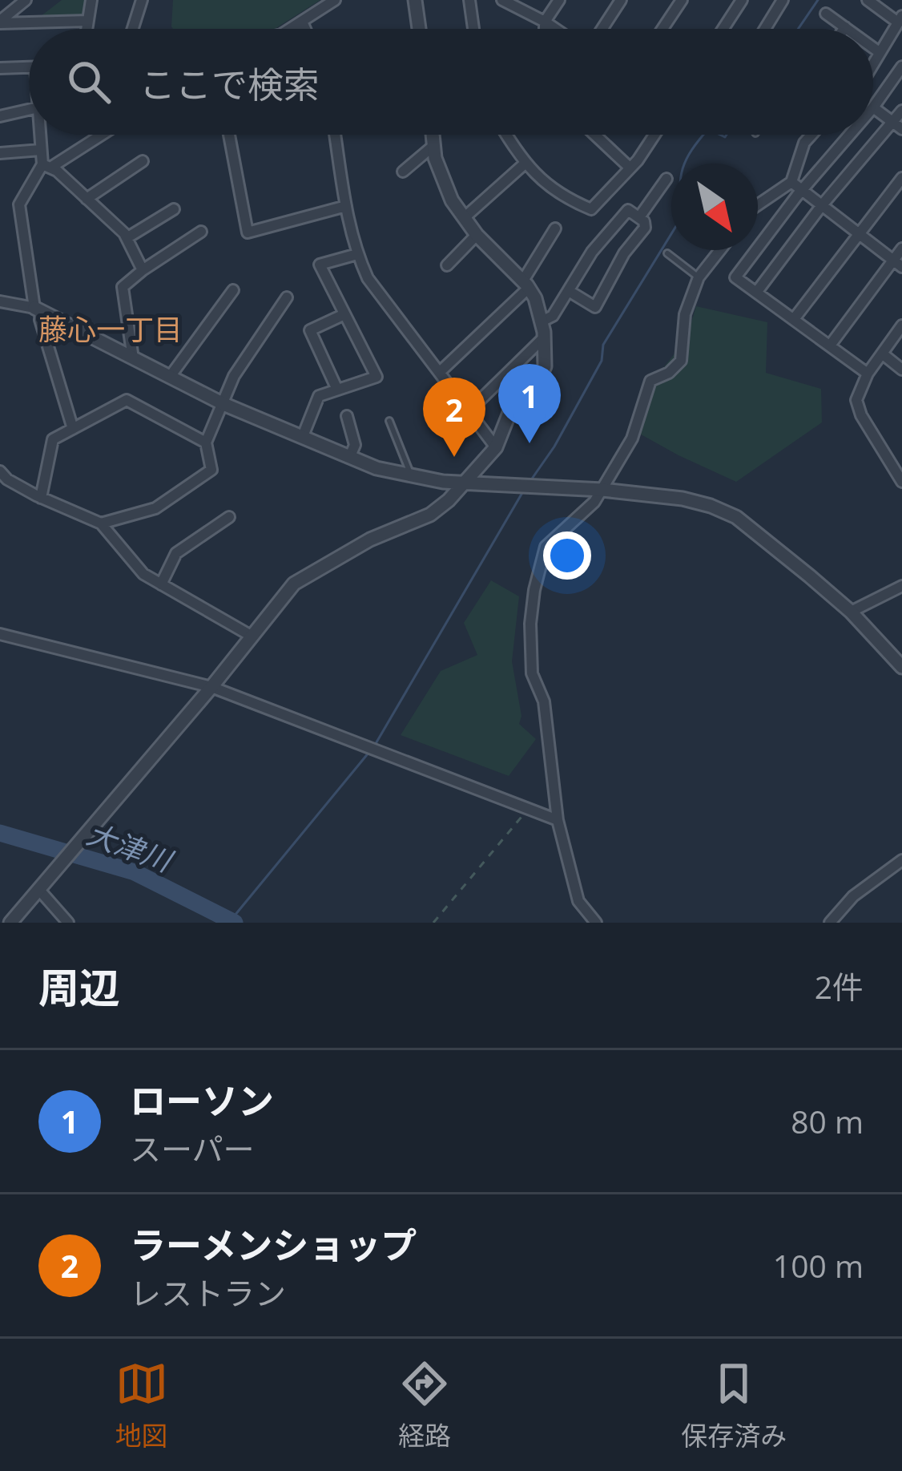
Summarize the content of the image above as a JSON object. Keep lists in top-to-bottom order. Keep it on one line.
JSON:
{"districts":["藤心一丁目"],"water":["大津川"],"north":"bottom right","page":{"search":"ここで検索","pins":["1","2"],"heading":["周辺","2件"],"list":[{"mark":"1","name":"ローソン","note":"スーパー","value":"80 m"},{"mark":"2","name":"ラーメンショップ","note":"レストラン","value":"100 m"}],"nav":["地図","経路","保存済み"]}}
